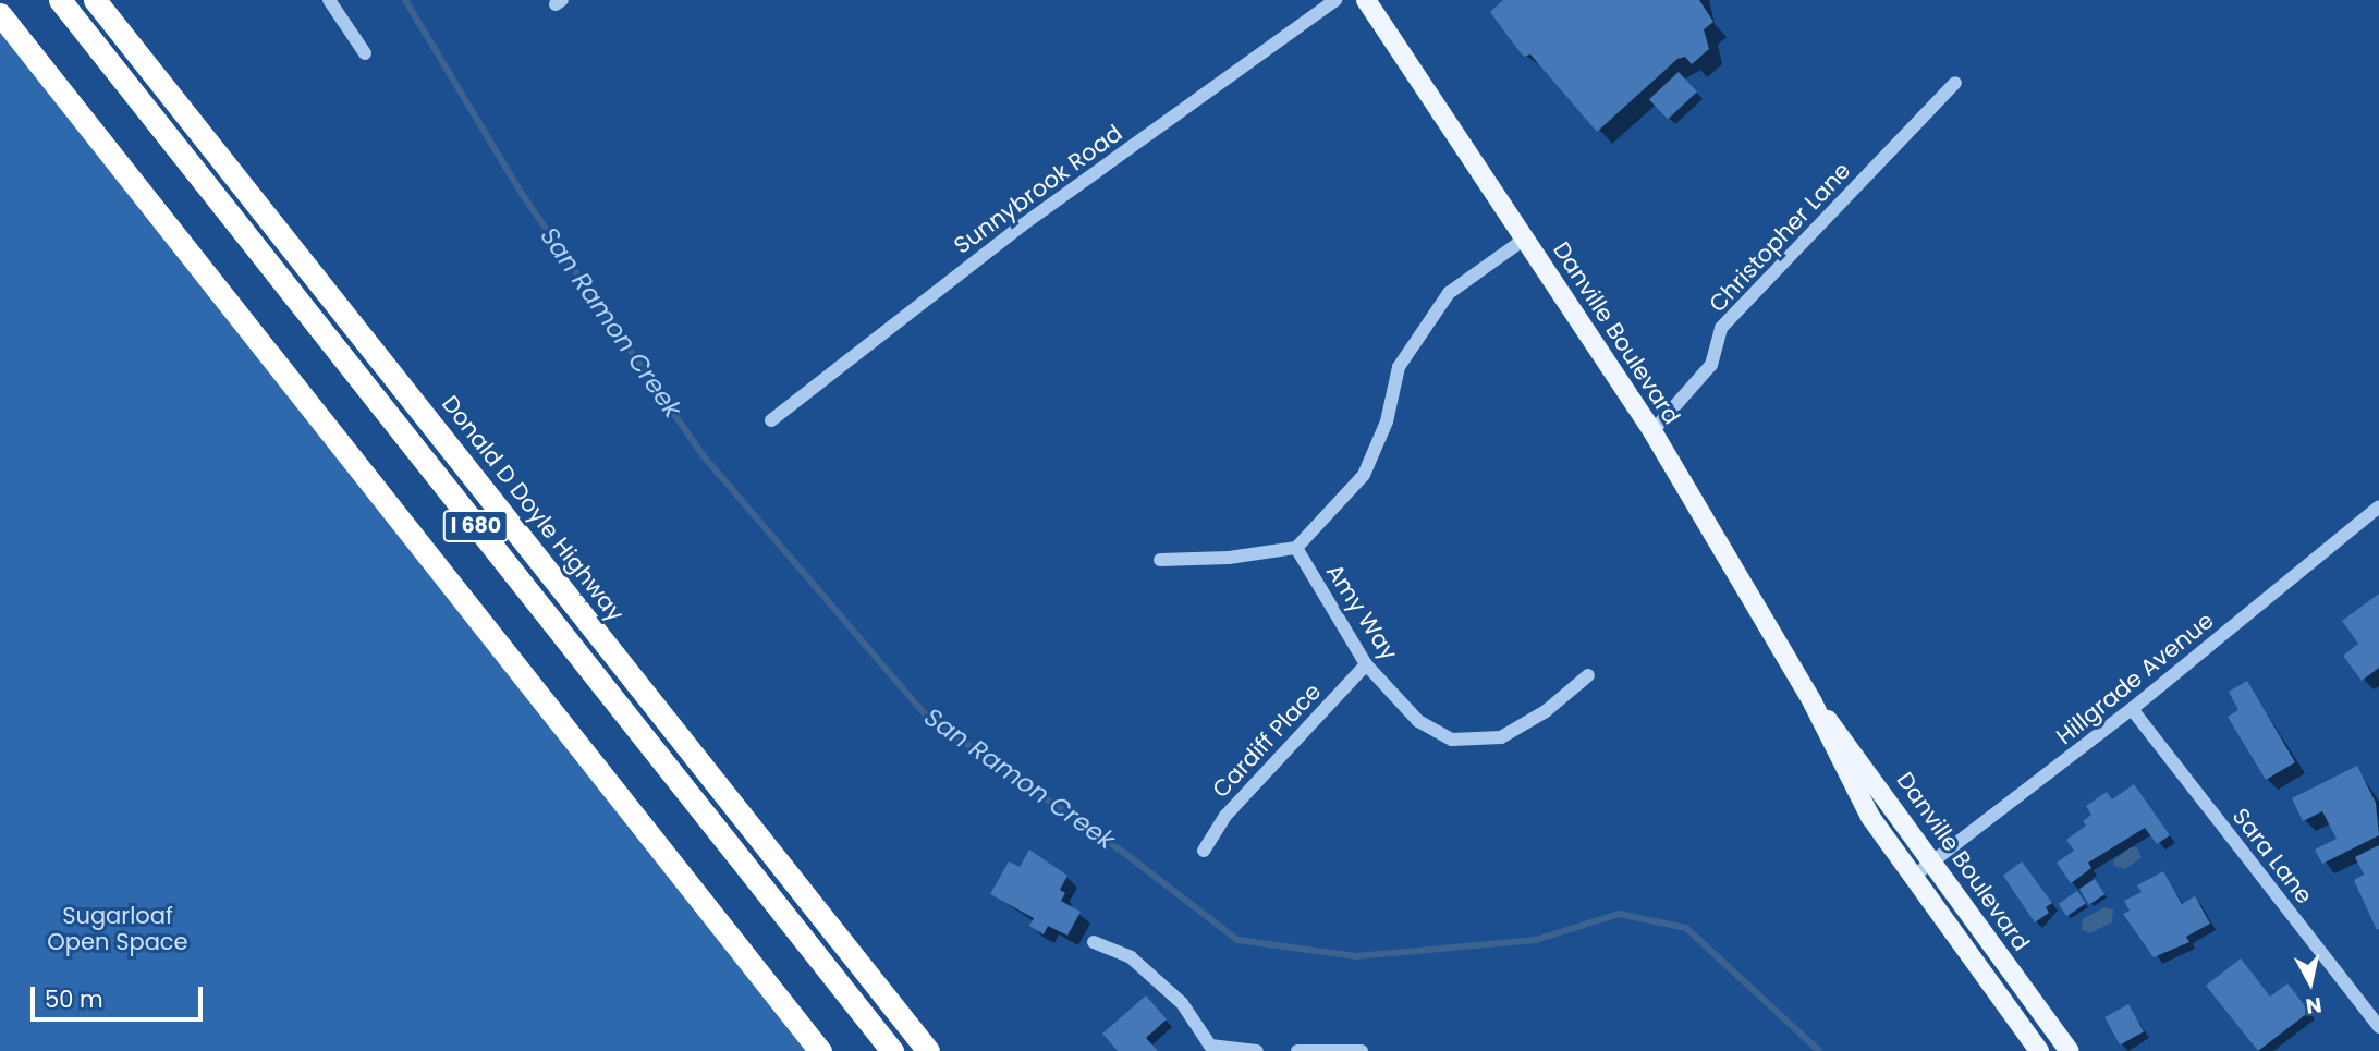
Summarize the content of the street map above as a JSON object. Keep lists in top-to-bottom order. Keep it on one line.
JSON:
{"streets":{"highway":["Donald D Doyle Highway","I 680"],"main road":["Danville Boulevard"],"street":["Sunnybrook Road","Christopher Lane","Amy Way","Hillgrade Avenue","Cardiff Place","Sara Lane"]},"crossings":[["Christopher Lane","Danville Boulevard"],["Danville Boulevard","Hillgrade Avenue"],["Amy Way","Cardiff Place"],["Hillgrade Avenue","Sara Lane"]],"water":["San Ramon Creek"],"parks":["Sugarloaf Open Space"],"scale_bar":"50 m","north":"bottom"}
